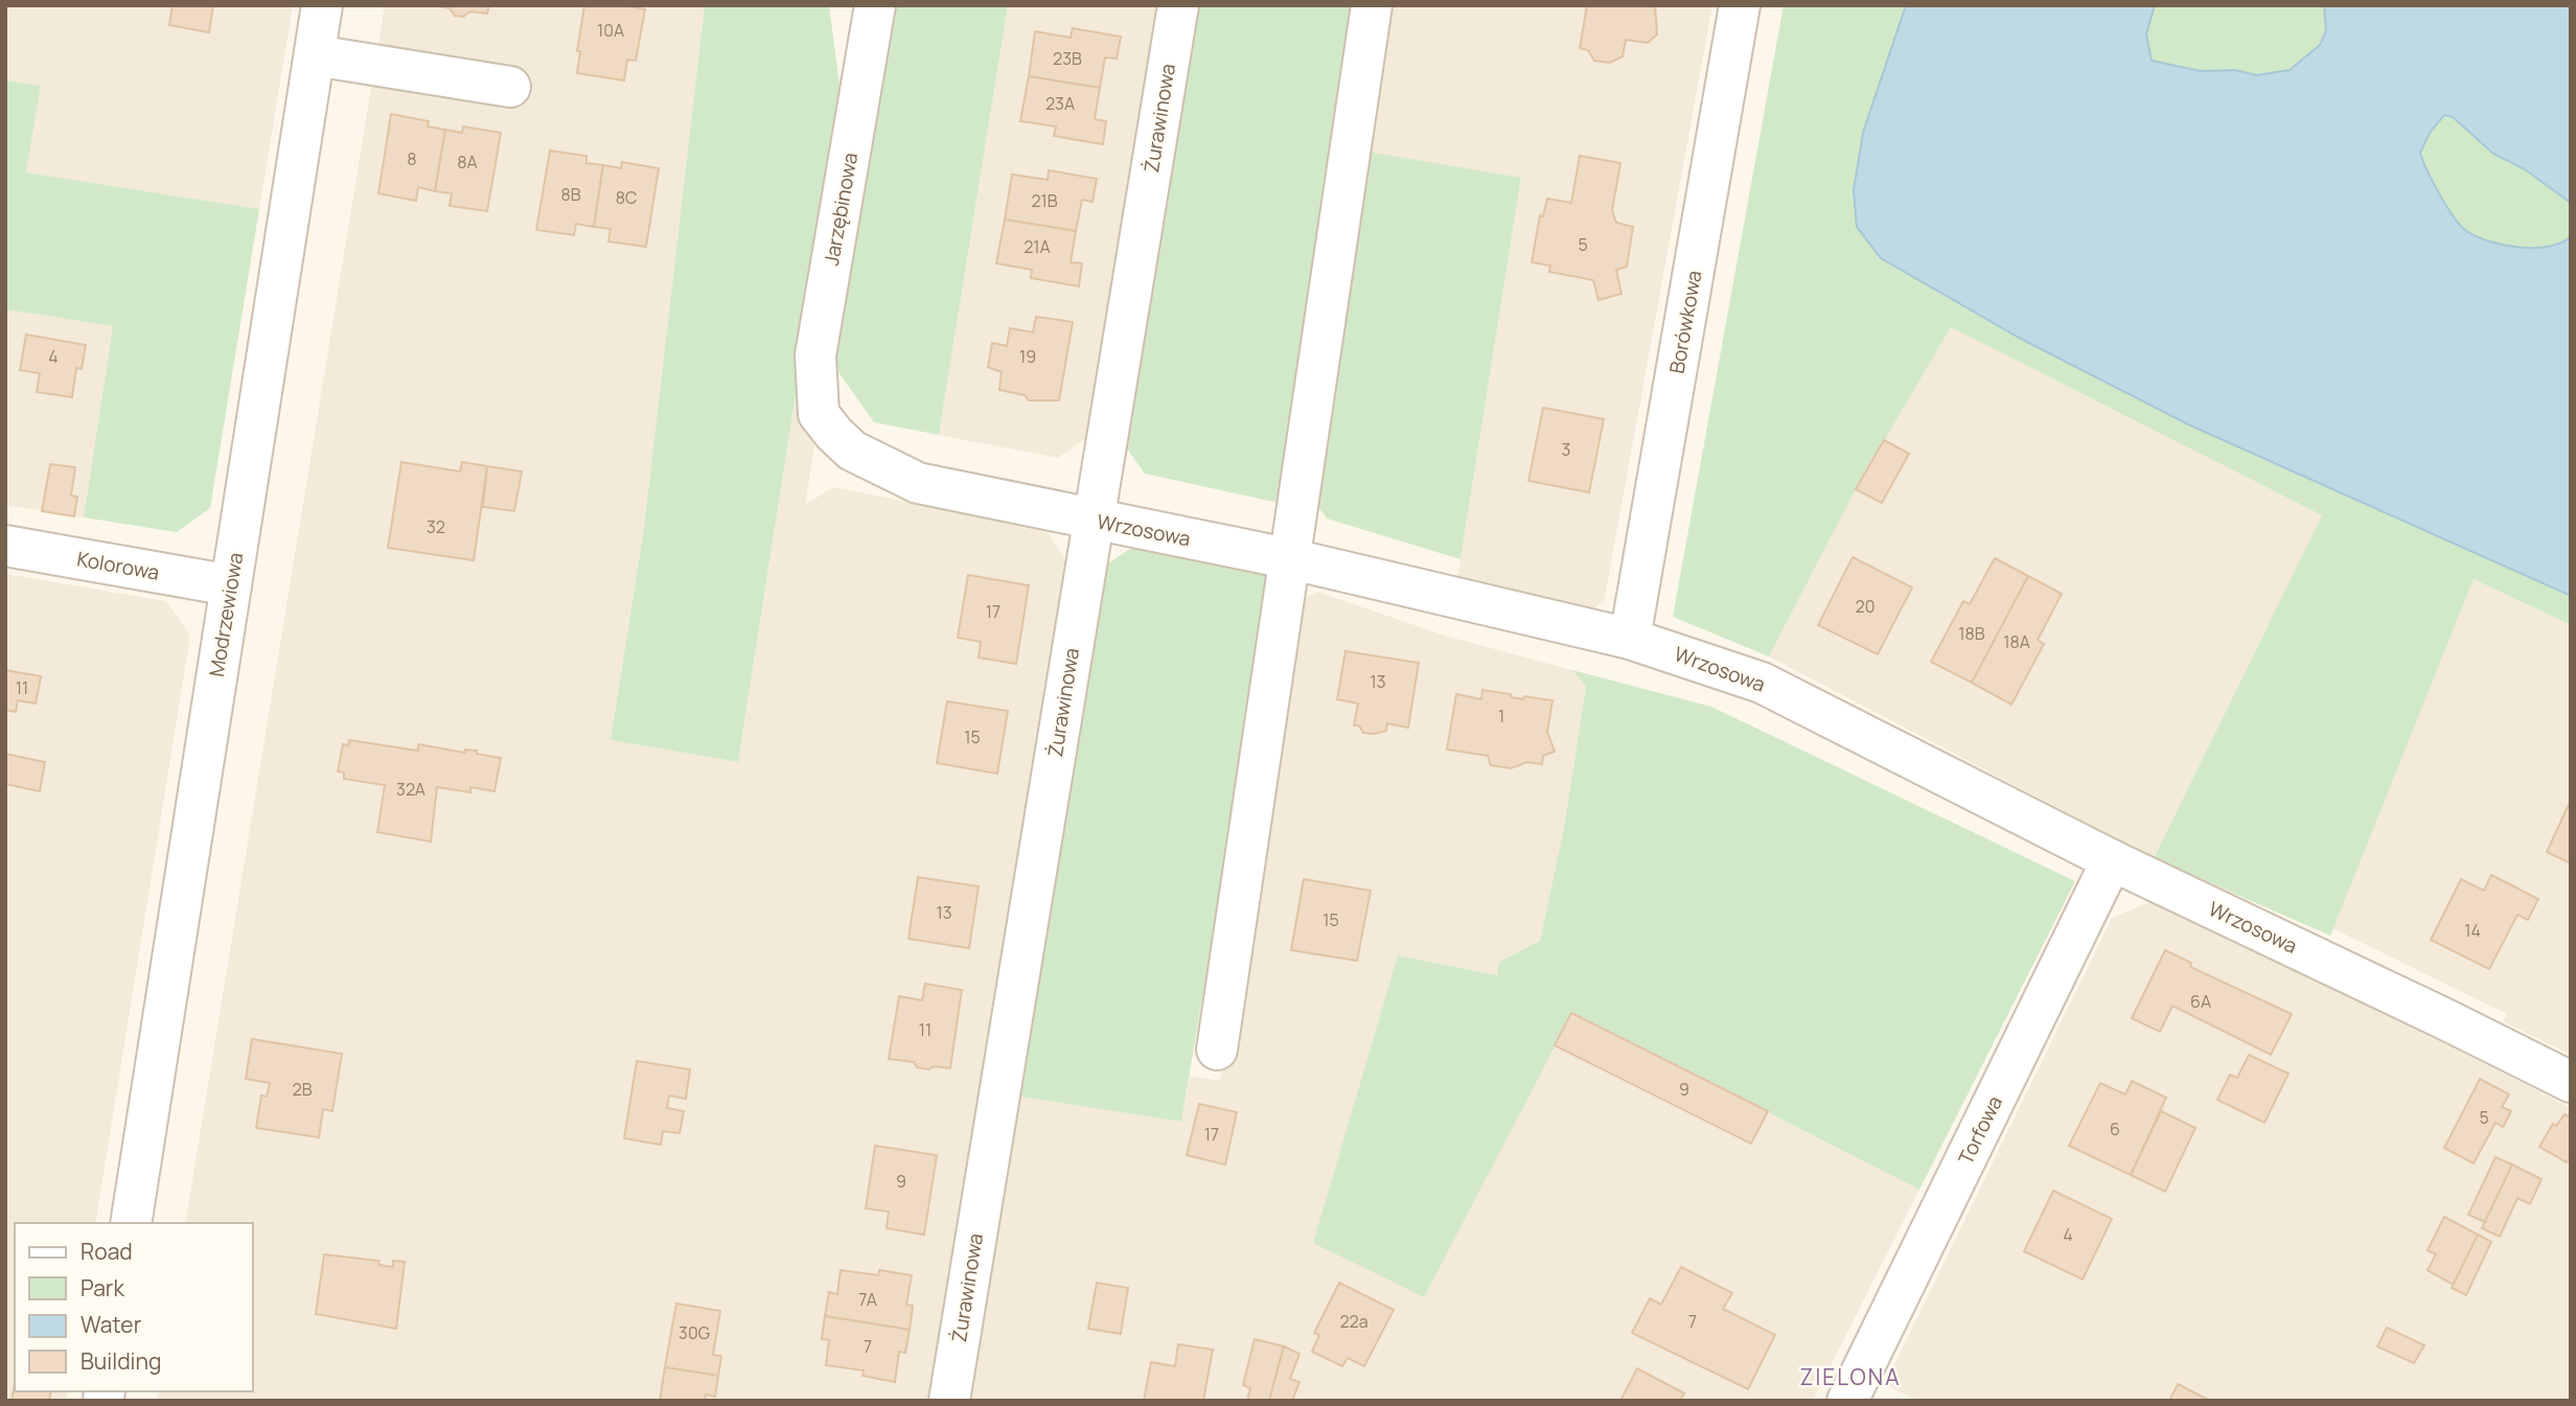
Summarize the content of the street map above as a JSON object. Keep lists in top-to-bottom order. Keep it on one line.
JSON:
{"streets":{"street":["Żurawinowa","Jarzębinowa","Borówkowa","Wrzosowa","Kolorowa","Modrzewiowa","Torfowa"]},"crossings":[["Żurawinowa","Wrzosowa"],["Jarzębinowa","Wrzosowa"],["Borówkowa","Wrzosowa"],["Wrzosowa","Torfowa"],["Kolorowa","Modrzewiowa"]],"districts":["ZIELONA"],"house_numbers":["10A","23B","23A","8","8A","8B","8C","21B","5","21A","4","19","3","32","20","17","18B","18A","13","11","1","15","32A","13","15","14","6A","11","2B","9","5","6","17","9","4","7A","22a","7","30G","7"],"legend":["Road","Park","Water","Building"]}
